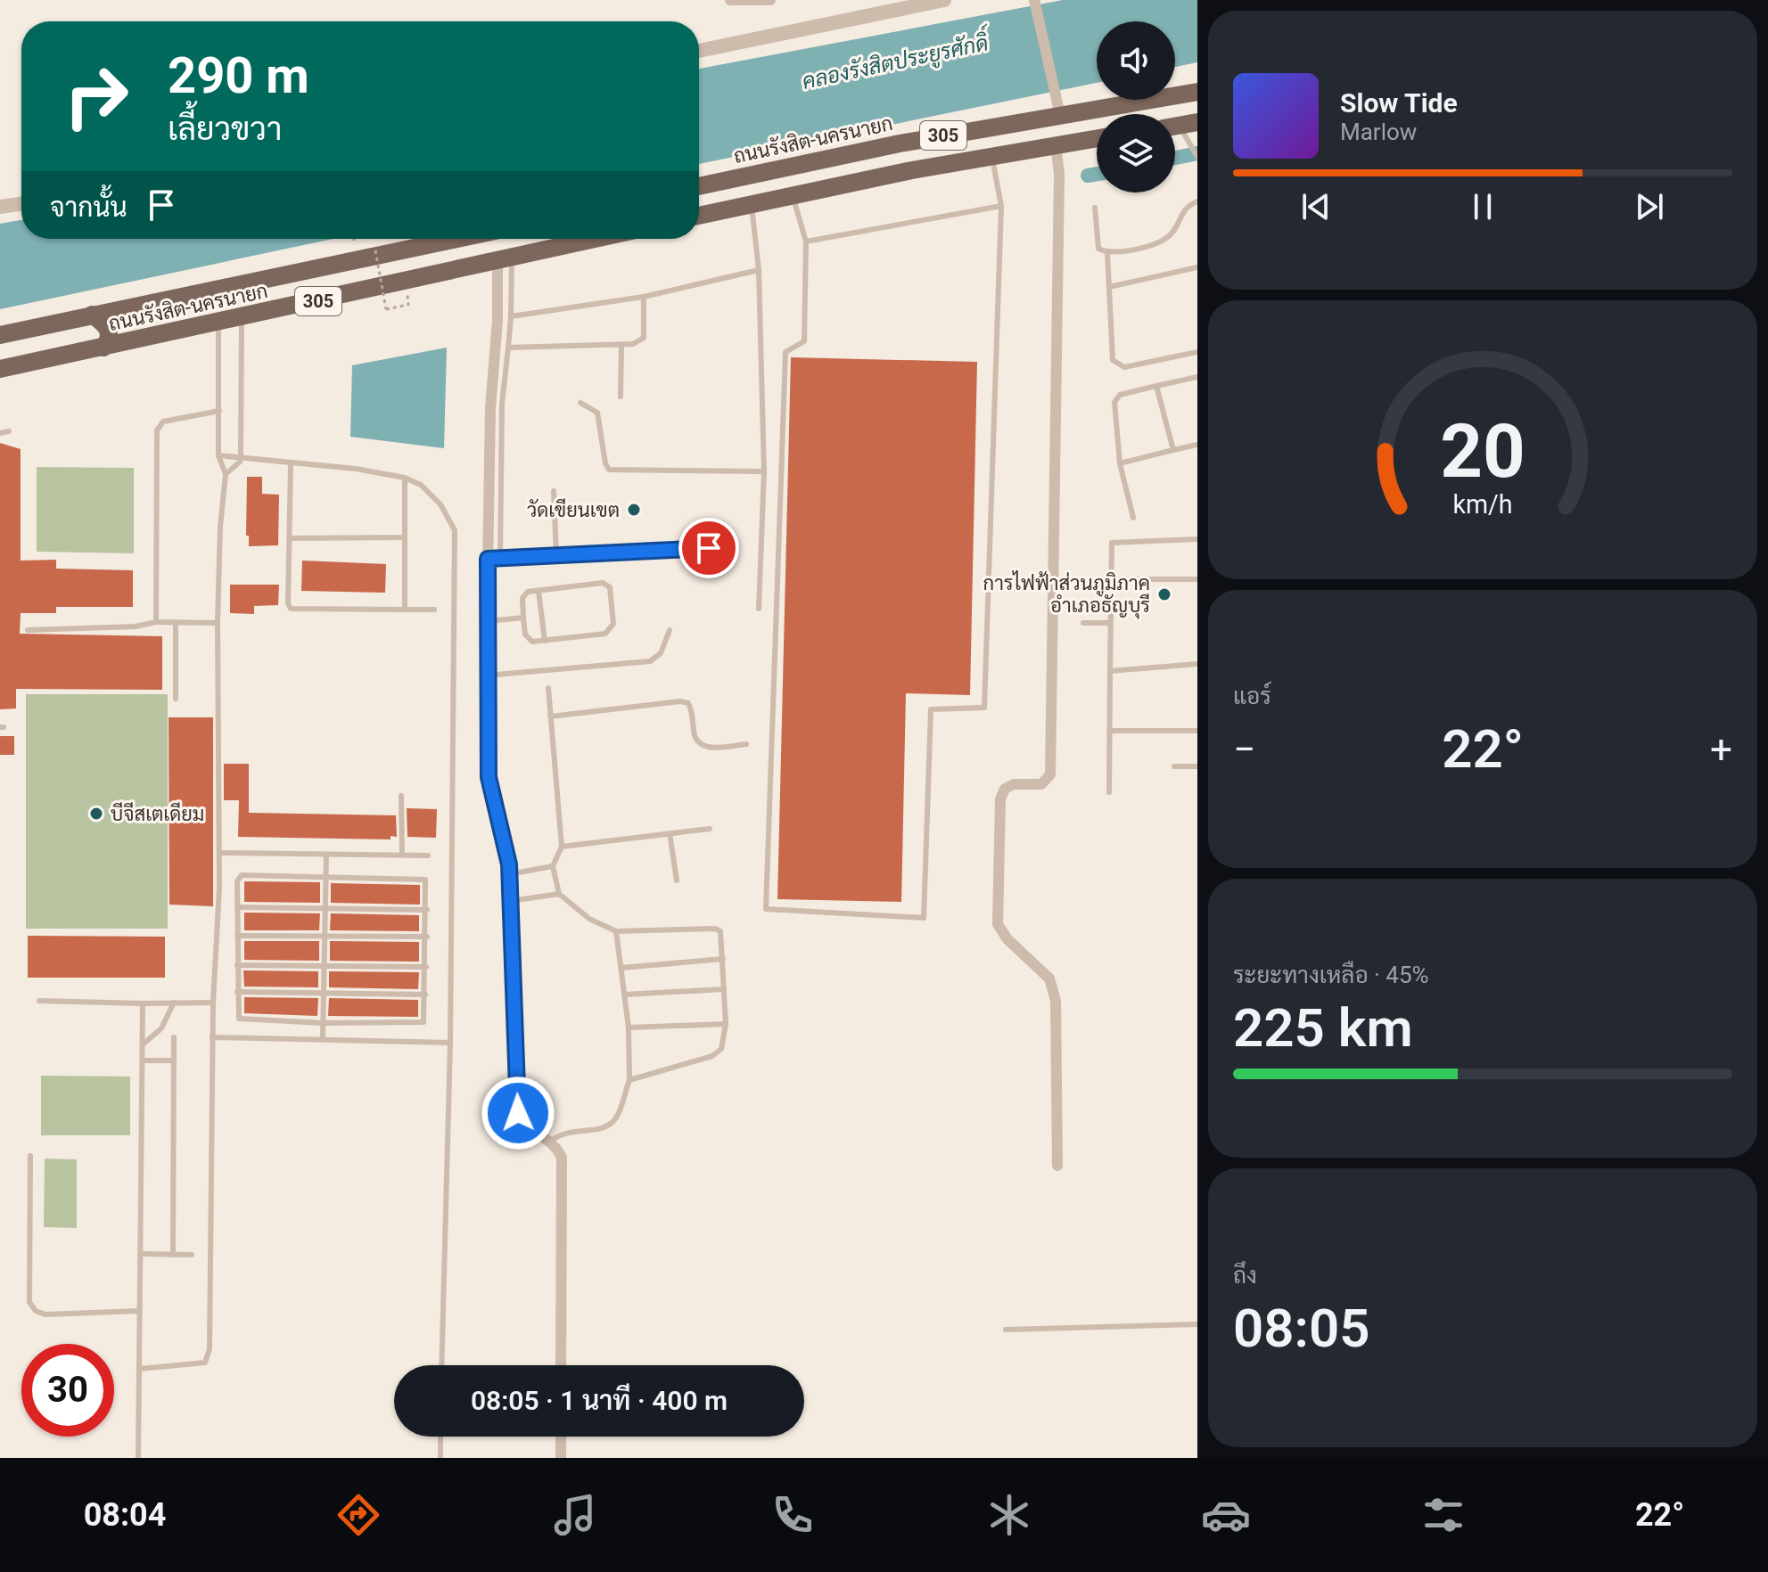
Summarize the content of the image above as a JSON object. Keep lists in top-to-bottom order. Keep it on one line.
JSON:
{"streets":{"main road":["305","ถนนรังสิต-นครนายก"]},"water":["คลองรังสิตประยูรศักดิ์"],"places":["วัดเขียนเขต","การไฟฟ้าส่วนภูมิภาค อำเภอธัญบุรี","บีจีสเตเดียม"],"page":{"turn":["290 m","เลี้ยวขวา"],"song":["Slow Tide","Marlow"],"then":"จากนั้น","tile":["แอร์",["ระยะทางเหลือ · 45%","225 km"],["ถึง","08:05"]],"heat":["−","22°","+"],"limit":"30","trip":"08:05 · 1 นาที · 400 m","tabs":["08:04","22°"],"gauge":["20","km/h"]}}
